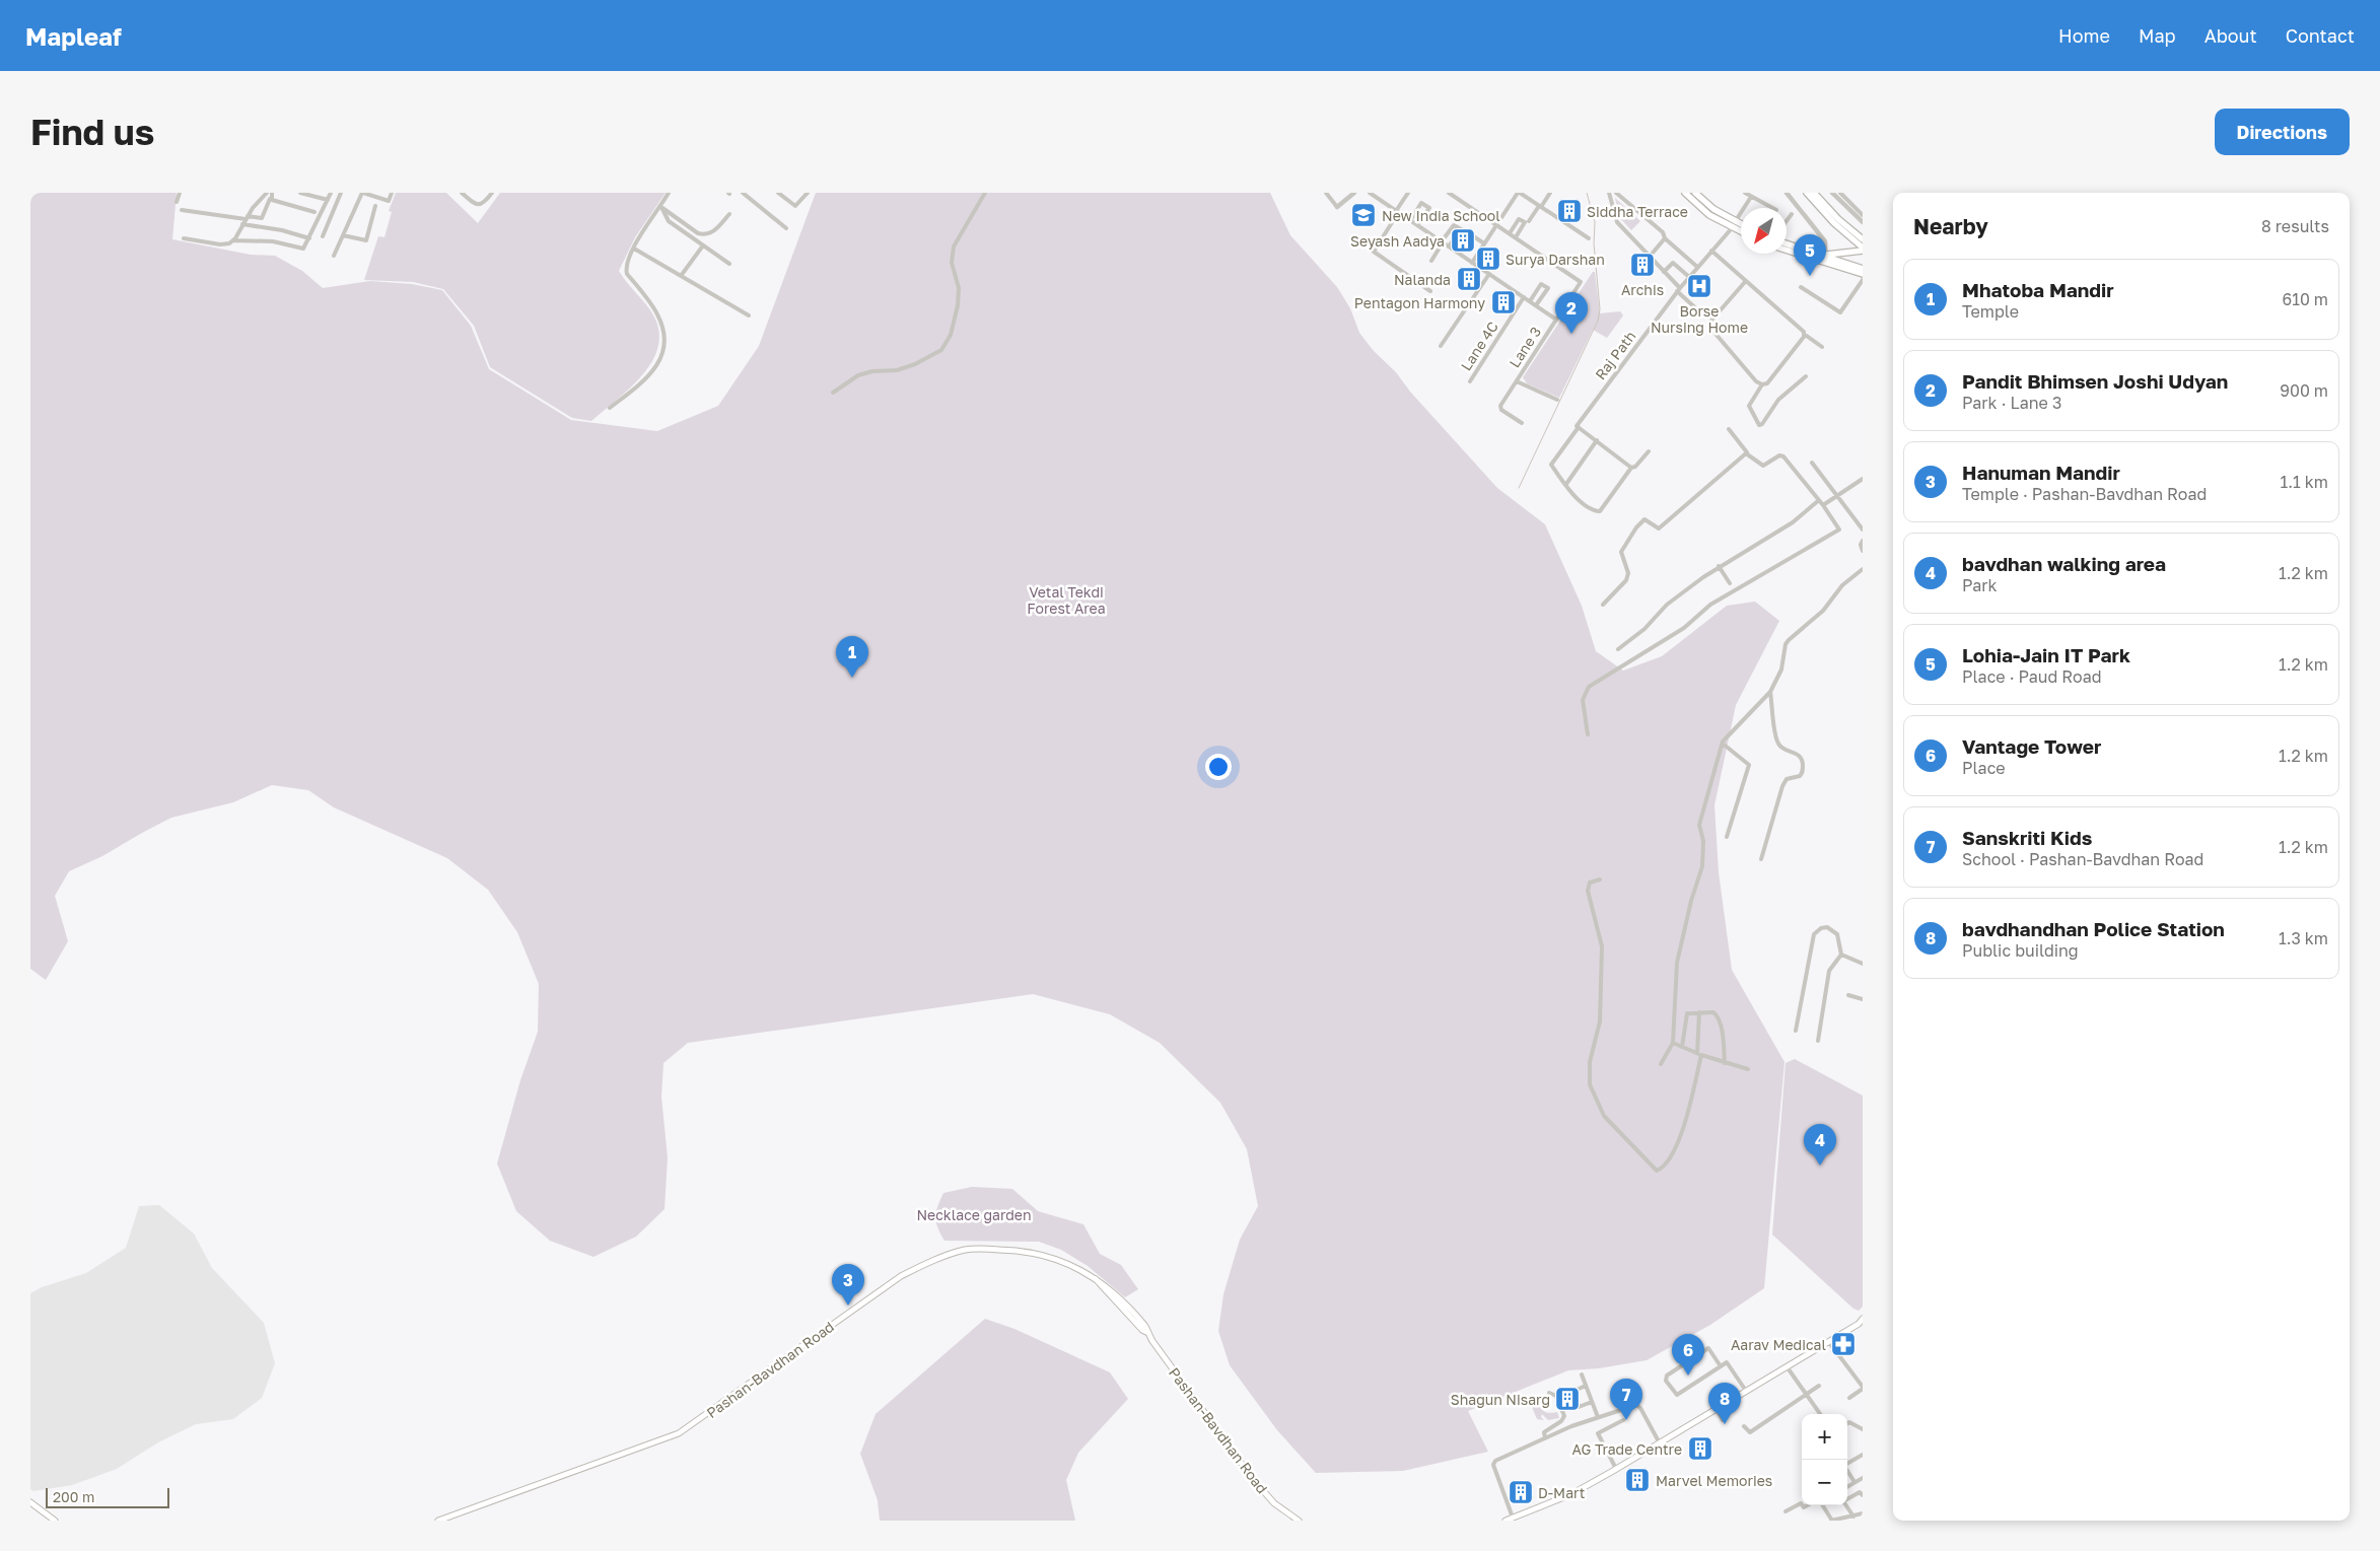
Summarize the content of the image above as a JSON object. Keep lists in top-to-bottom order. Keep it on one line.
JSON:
{"streets":{"main road":["Pashan-Bavdhan Road"],"street":["Lane 4C","Lane 3","Raj Path"]},"parks":["Vetal Tekdi Forest Area","Necklace garden"],"places":{"building":["Siddha Terrace","Seyash Aadya","Surya Darshan","Archis","Nalanda","Pentagon Harmony","Shagun Nisarg","AG Trade Centre","Marvel Memories","D-Mart"],"school or university":["New India School"],"hospital":["Borse Nursing Home"],"pharmacy":["Aarav Medical"]},"scale_bar":"200 m","north":"bottom left","page":{"header":"Mapleaf","nav":["Home","Map","About","Contact"],"buttons":"Directions","title":"Find us","heading":["Nearby","8 results"],"pins":["5","2","1","4","3","6","7","8"],"list":[{"mark":"1","name":"Mhatoba Mandir","note":"Temple","value":"610 m"},{"mark":"2","name":"Pandit Bhimsen Joshi Udyan","note":"Park · Lane 3","value":"900 m"},{"mark":"3","name":"Hanuman Mandir","note":"Temple · Pashan-Bavdhan Road","value":"1.1 km"},{"mark":"4","name":"bavdhan walking area","note":"Park","value":"1.2 km"},{"mark":"5","name":"Lohia-Jain IT Park","note":"Place · Paud Road","value":"1.2 km"},{"mark":"6","name":"Vantage Tower","note":"Place","value":"1.2 km"},{"mark":"7","name":"Sanskriti Kids","note":"School · Pashan-Bavdhan Road","value":"1.2 km"},{"mark":"8","name":"bavdhandhan Police Station","note":"Public building","value":"1.3 km"}],"map_buttons":["+","−"],"scale":"200 m"}}
